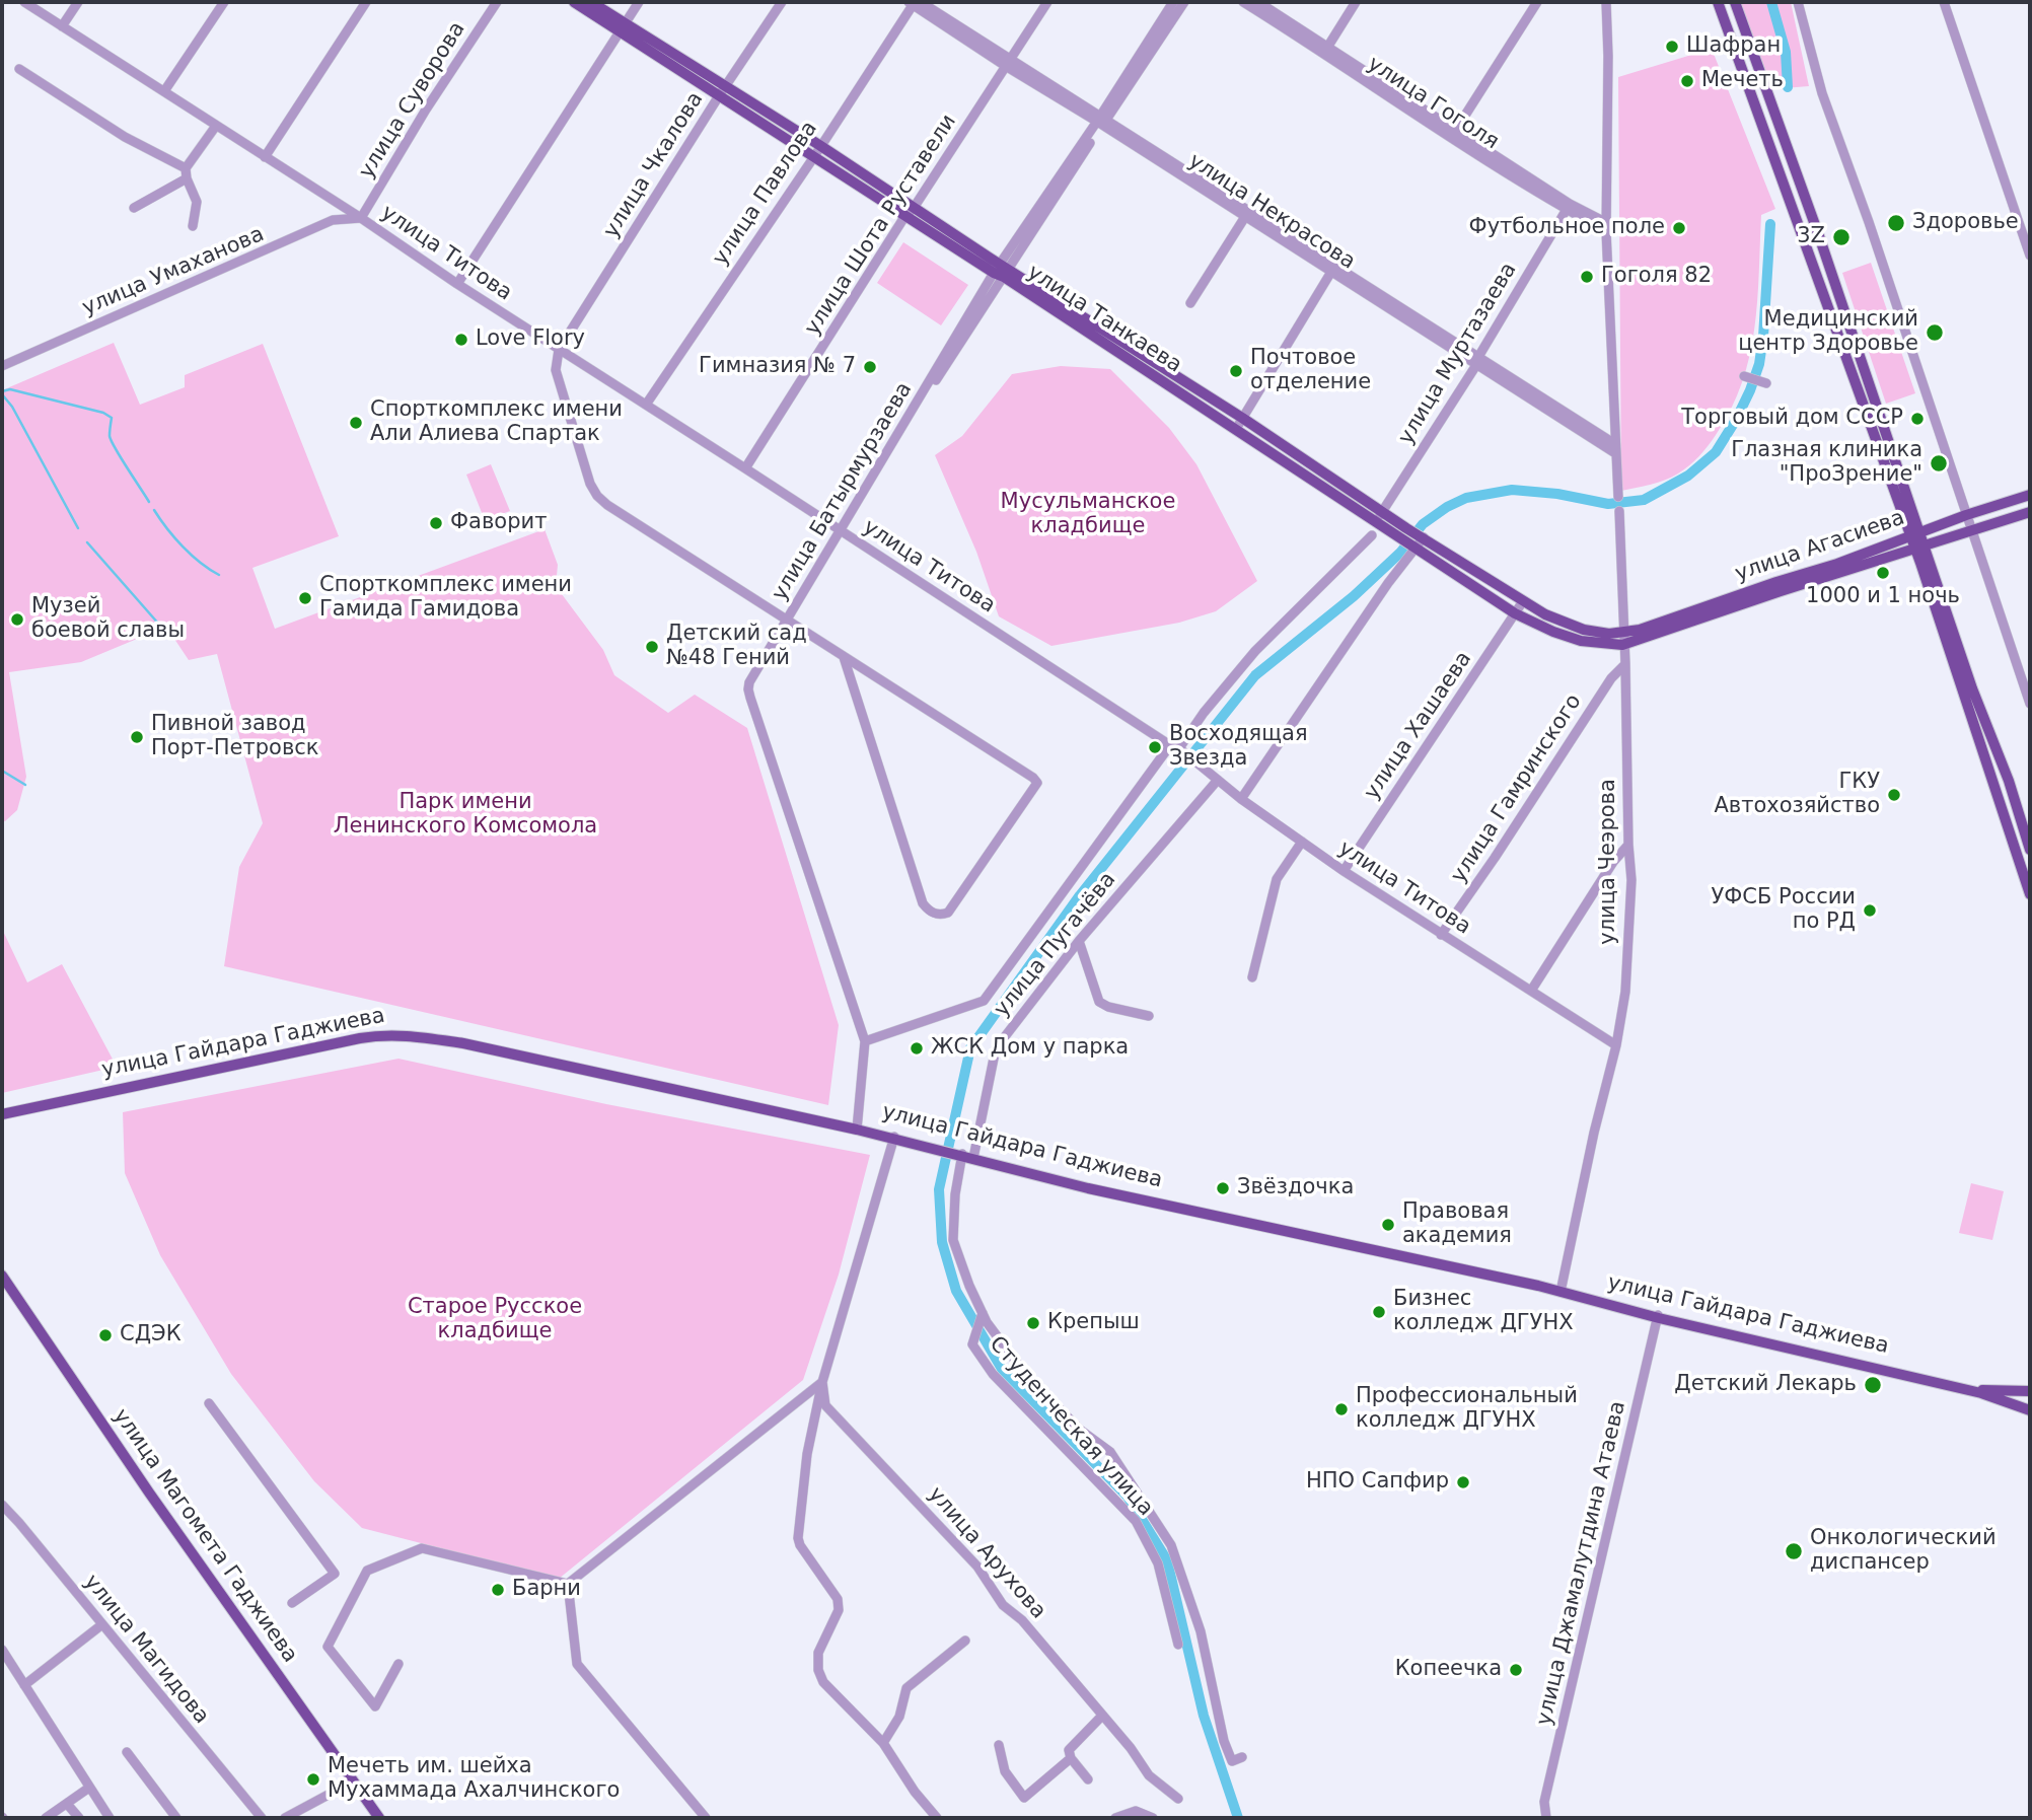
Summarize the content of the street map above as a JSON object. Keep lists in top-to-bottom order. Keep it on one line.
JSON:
{"streets":{"main road":["улица Танкаева","улица Агасиева","улица Гайдара Гаджиева","улица Магомета Гаджиева"],"street":["улица Суворова","улица Гоголя","улица Чкалова","улица Павлова","улица Некрасова","улица Шота Руставели","улица Титова","улица Умаханова","улица Муртазаева","улица Батырмурзаева","улица Хашаева","улица Гамринского","улица Чеэрова","улица Пугачёва","Студенческая улица","улица Арухова","улица Джамалутдина Атаева","улица Магидова"]},"crossings":[["улица Суворова","улица Титова"],["улица Суворова","улица Умаханова"],["улица Гоголя","улица Муртазаева"],["улица Чкалова","улица Титова"],["улица Чкалова","улица Танкаева"],["улица Павлова","улица Некрасова"],["улица Павлова","улица Титова"],["улица Павлова","улица Танкаева"],["улица Некрасова","улица Шота Руставели"],["улица Некрасова","улица Муртазаева"],["улица Некрасова","улица Батырмурзаева"],["улица Шота Руставели","улица Титова"],["улица Шота Руставели","улица Танкаева"],["улица Титова","улица Умаханова"],["улица Титова","улица Батырмурзаева"],["улица Титова","улица Хашаева"],["улица Титова","улица Гамринского"],["улица Титова","улица Чеэрова"],["улица Титова","улица Пугачёва"],["улица Танкаева","улица Муртазаева"],["улица Танкаева","улица Батырмурзаева"],["улица Танкаева","улица Агасиева"],["улица Танкаева","улица Хашаева"],["улица Танкаева","улица Чеэрова"],["улица Батырмурзаева","улица Гайдара Гаджиева"],["улица Агасиева","улица Чеэрова"],["улица Гамринского","улица Чеэрова"],["улица Чеэрова","улица Гайдара Гаджиева"],["улица Пугачёва","улица Гайдара Гаджиева"],["улица Пугачёва","Студенческая улица"],["улица Гайдара Гаджиева","улица Джамалутдина Атаева"]],"parks":["Мусульманское кладбище","Парк имени Ленинского Комсомола","Старое Русское кладбище"],"places":["Шафран","Мечеть","Здоровье","Футбольное поле","3Z","Гоголя 82","Медицинский центр Здоровье","Love Flory","Гимназия № 7","Почтовое отделение","Торговый дом СССР","Спорткомплекс имени Али Алиева Спартак","Глазная клиника \"ПроЗрение\"","Фаворит","1000 и 1 ночь","Спорткомплекс имени Гамида Гамидова","Музей боевой славы","Детский сад №48 Гений","Пивной завод Порт-Петровск","Восходящая Звезда","ГКУ Автохозяйство","УФСБ России по РД","ЖСК Дом у парка","Звёздочка","Правовая академия","Бизнес колледж ДГУНХ","Крепыш","СДЭК","Детский Лекарь","Профессиональный колледж ДГУНХ","НПО Сапфир","Онкологический диспансер","Барни","Копеечка","Мечеть им. шейха Мухаммада Ахалчинского"]}
